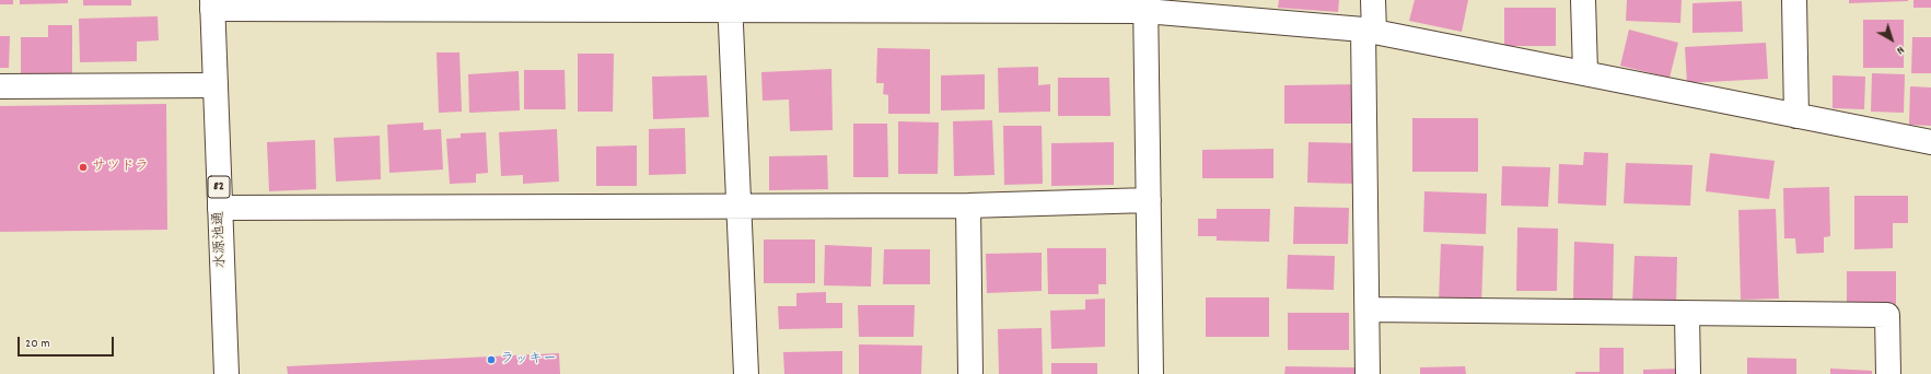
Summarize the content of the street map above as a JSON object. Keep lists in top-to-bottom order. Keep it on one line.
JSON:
{"streets":{"street":["82","水源池通"]},"places":["サツドラ","ラッキー"],"scale_bar":"20 m","north":"bottom right"}
